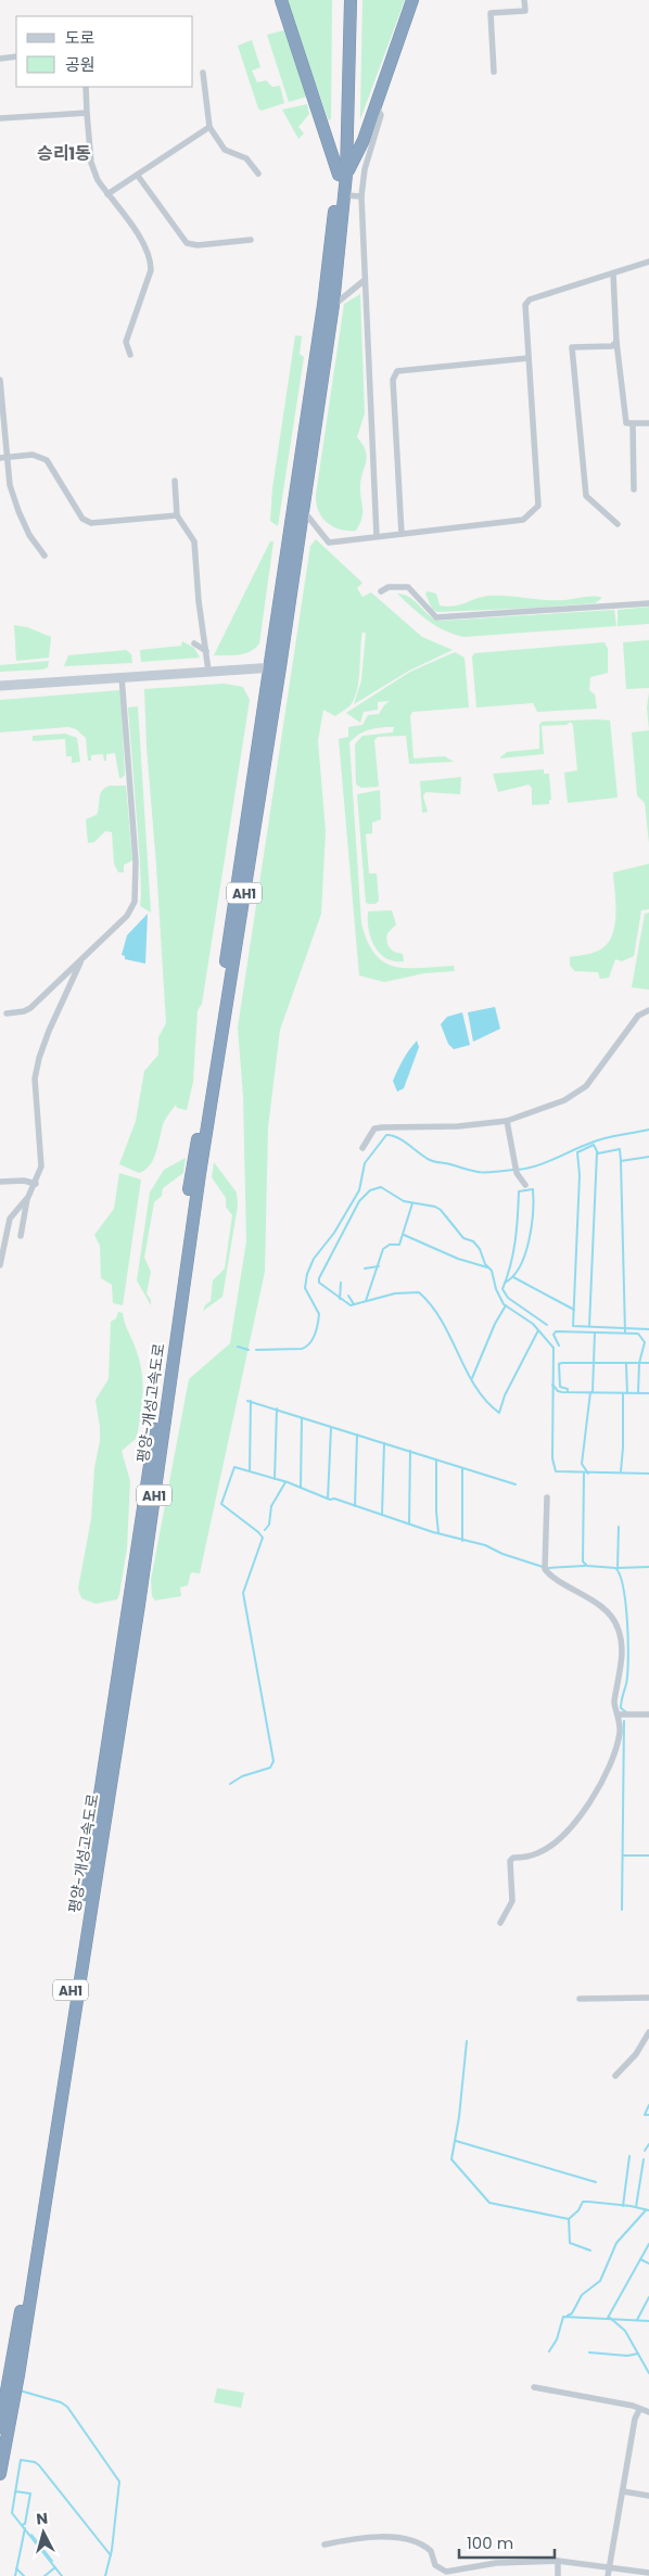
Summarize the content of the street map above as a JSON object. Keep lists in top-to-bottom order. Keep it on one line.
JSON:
{"streets":{"highway":["AH1","평양-개성고속도로"]},"districts":["승리1동"],"legend":["도로","공원"],"scale_bar":"100 m","north":"top"}
